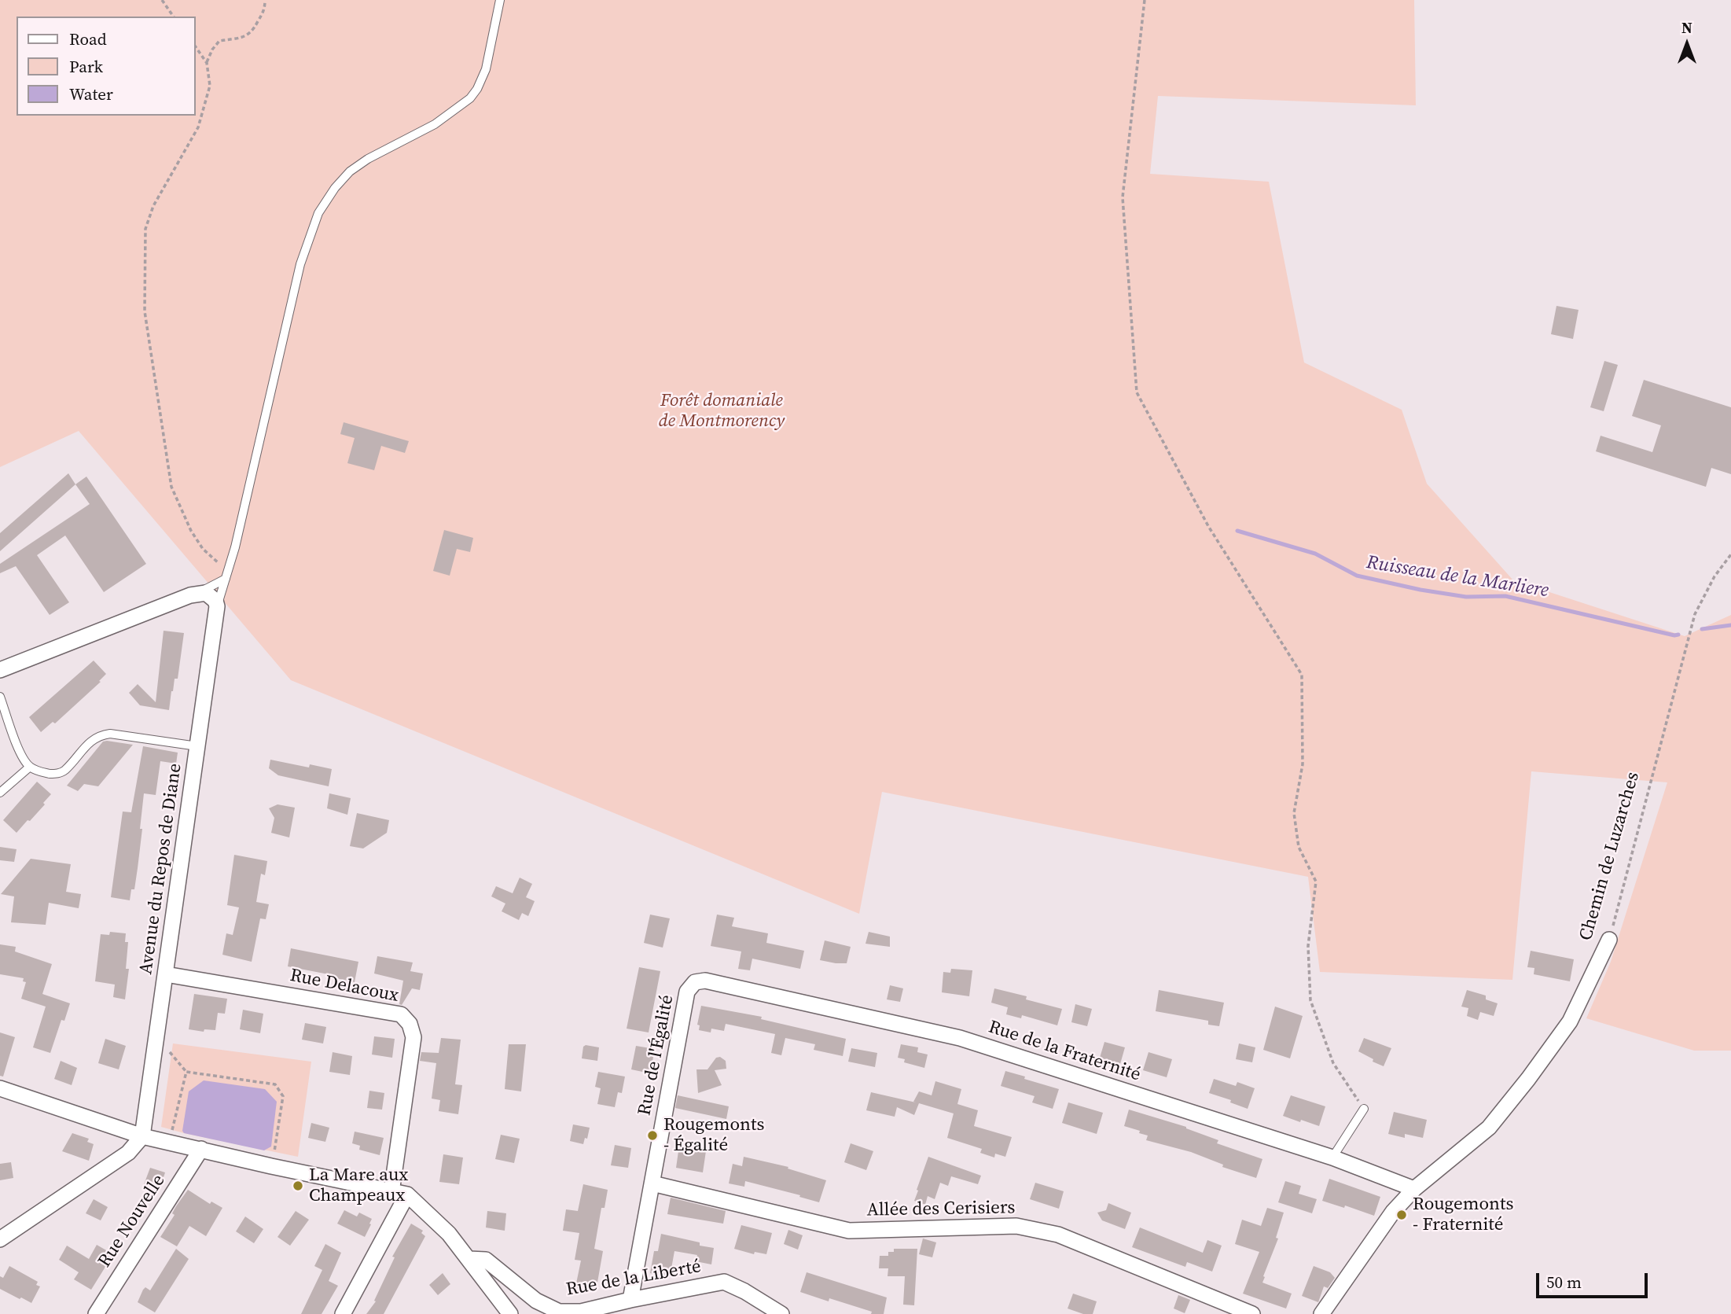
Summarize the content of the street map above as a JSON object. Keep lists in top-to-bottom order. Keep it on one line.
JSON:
{"streets":{"street":["Chemin de Luzarches","Avenue du Repos de Diane","Rue Delacoux","Rue de la Fraternité","Rue de l'Égalité","Allée des Cerisiers","Rue Nouvelle","Rue de la Liberté"]},"crossings":[["Chemin de Luzarches","Rue de la Fraternité"],["Avenue du Repos de Diane","Rue Delacoux"],["Rue de la Fraternité","Rue de l'Égalité"],["Rue de l'Égalité","Allée des Cerisiers"],["Rue de l'Égalité","Rue de la Liberté"]],"water":["Ruisseau de la Marliere"],"parks":["Forêt domaniale de Montmorency"],"places":["Rougemonts - Égalité","La Mare aux Champeaux","Rougemonts - Fraternité"],"legend":["Road","Park","Water"],"scale_bar":"50 m","north":"top"}
